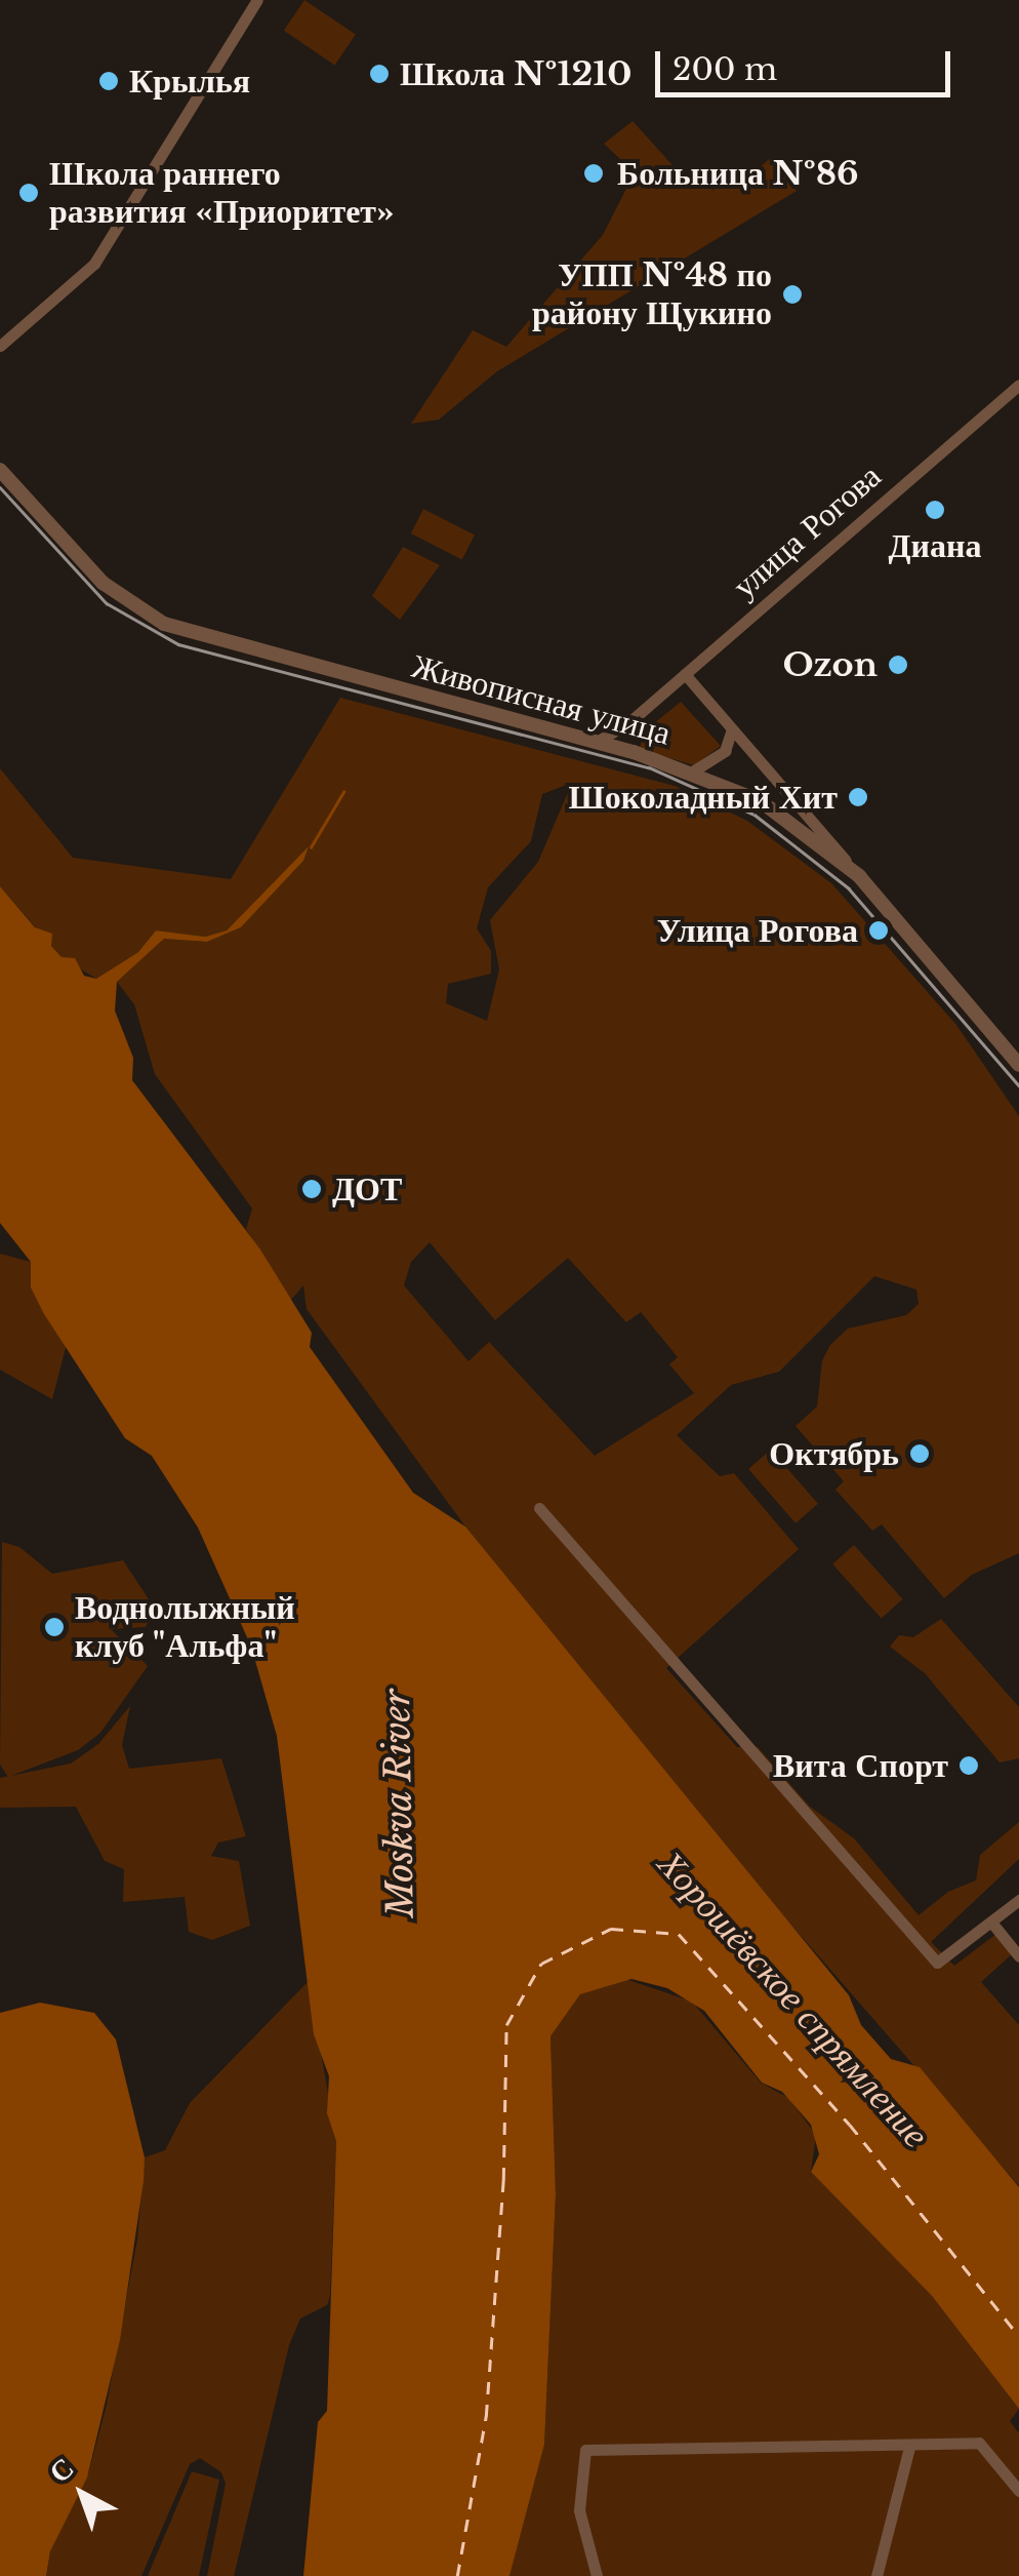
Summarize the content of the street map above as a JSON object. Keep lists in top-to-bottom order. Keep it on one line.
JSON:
{"streets":{"street":["улица Рогова","Живописная улица"]},"crossings":[["улица Рогова","Живописная улица"]],"water":["Moskva River","Хорошёвское спрямление"],"places":["Школа №1210","Крылья","Больница №86","Школа раннего развития «Приоритет»","УПП №48 по району Щукино","Диана","Ozon","Шоколадный Хит","Улица Рогова","ДОТ","Октябрь","Воднолыжный клуб \"Альфа\"","Вита Спорт"],"scale_bar":"200 m","north":"top left"}
